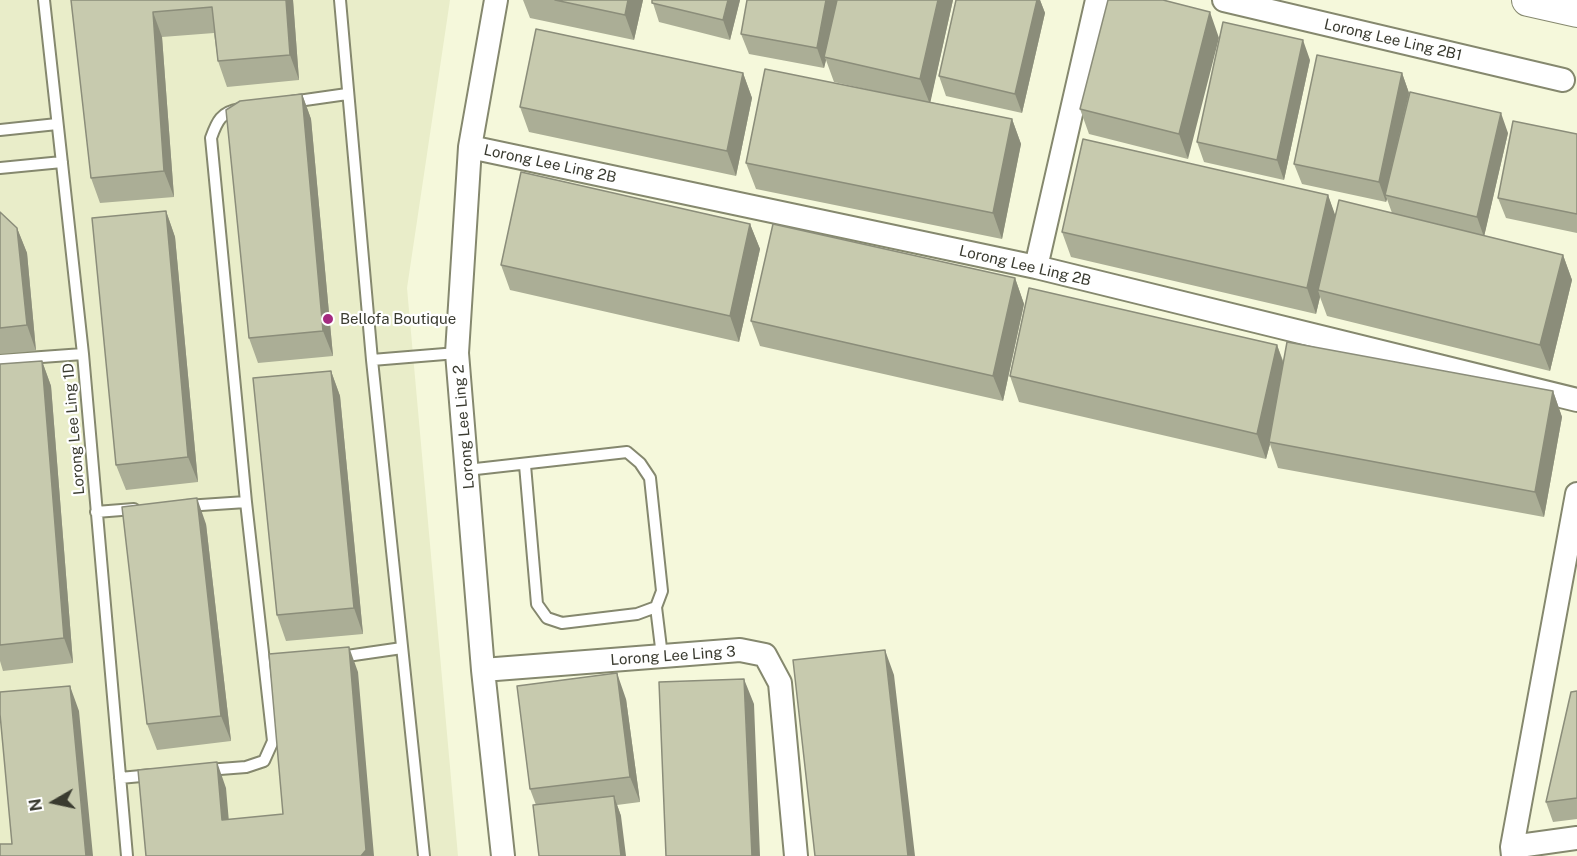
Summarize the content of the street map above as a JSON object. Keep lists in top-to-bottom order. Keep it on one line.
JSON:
{"streets":{"street":["Lorong Lee Ling 2B1","Lorong Lee Ling 2B","Lorong Lee Ling 2","Lorong Lee Ling 3"],"lane":["Lorong Lee Ling 1D"]},"crossings":[["Lorong Lee Ling 2B","Lorong Lee Ling 2"],["Lorong Lee Ling 2","Lorong Lee Ling 3"]],"places":["Bellofa Boutique"],"north":"left"}
